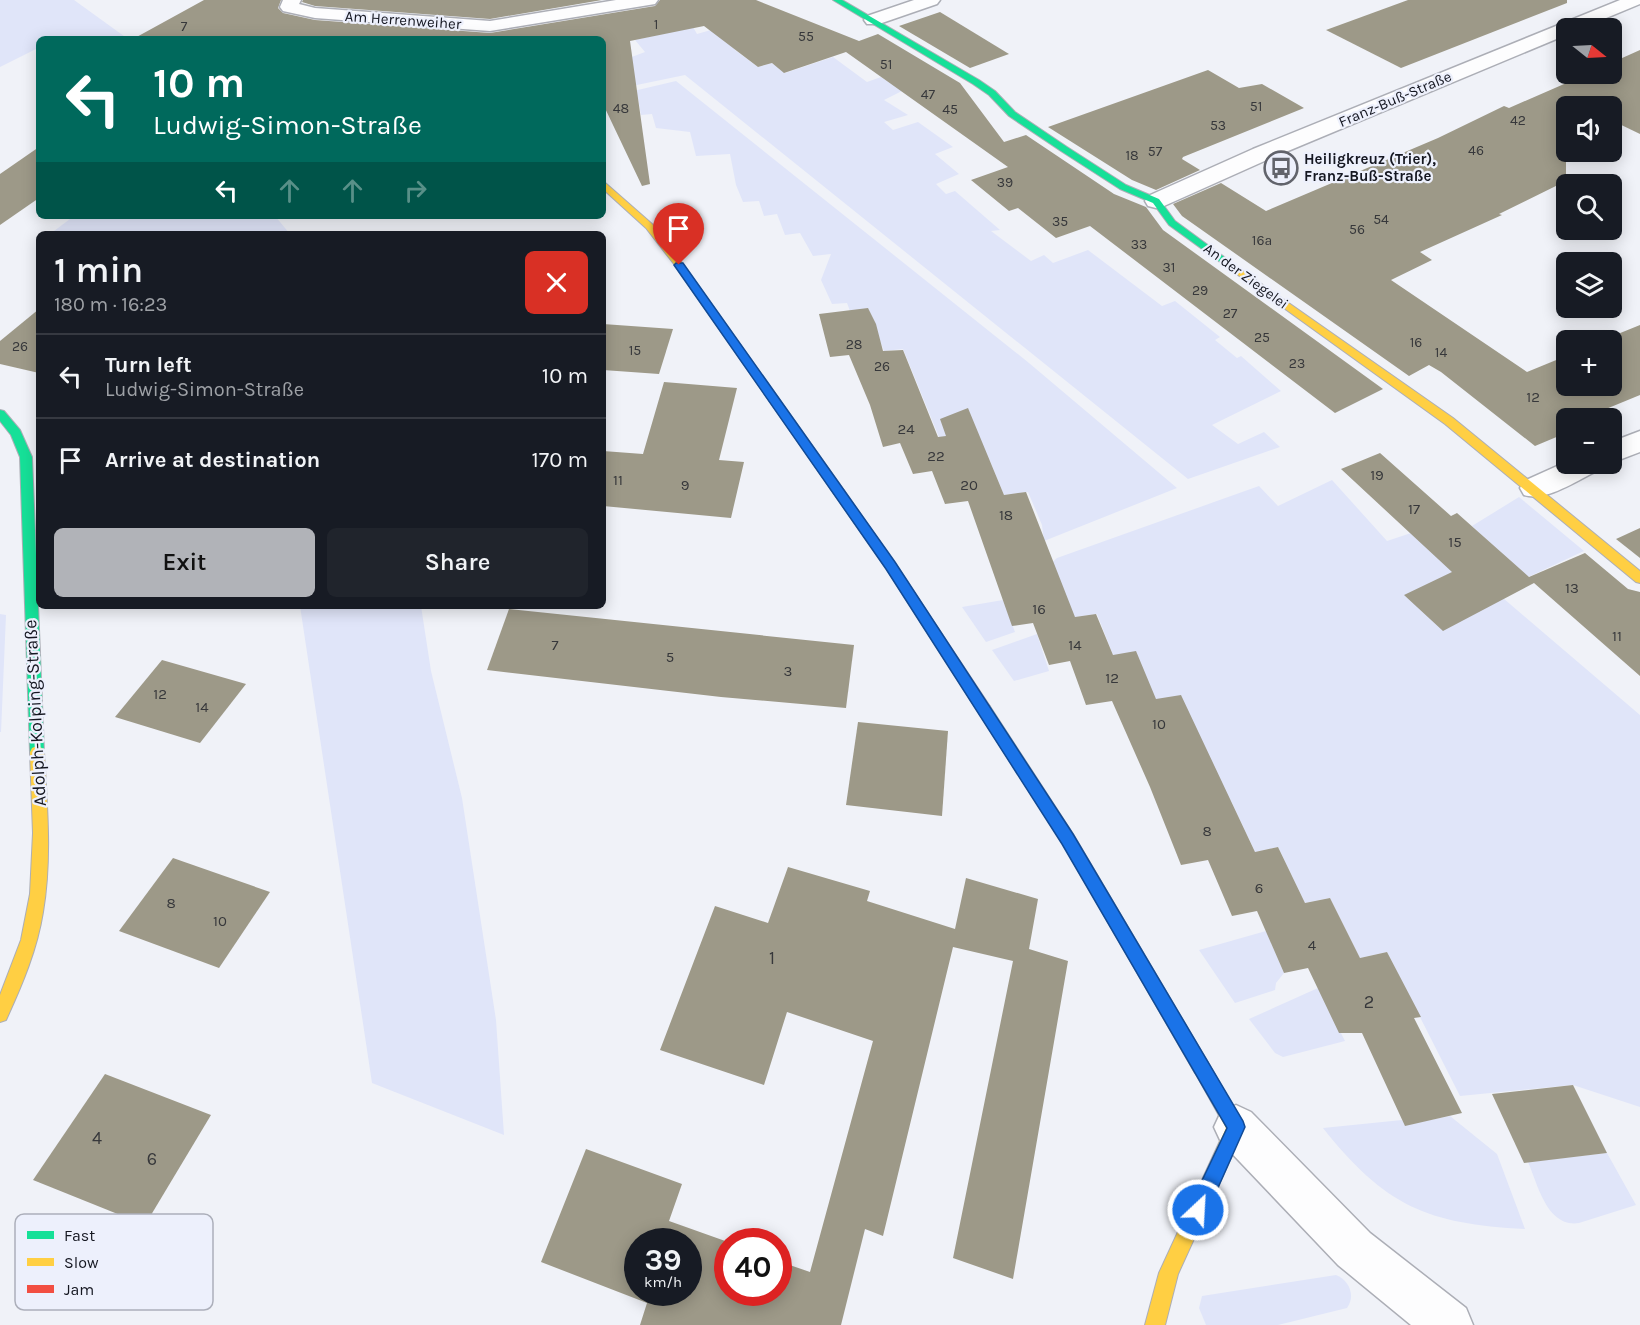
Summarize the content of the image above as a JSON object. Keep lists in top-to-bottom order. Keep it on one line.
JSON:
{"streets":{"street":["Am Herrenweiher","Franz-Buß-Straße","An der Ziegelei","Adolph-Kolping-Straße"]},"crossings":[["Franz-Buß-Straße","An der Ziegelei"]],"places":{"bus stop":["Heiligkreuz (Trier), Franz-Buß-Straße"]},"house_numbers":["1","7","55","51","47","51","48","45","42","53","46","57","18","39","54","35","56","16a","33","31","29","27","25","16","28","26","15","14","23","26","12","24","22","19","11","9","20","17","18","15","13","16","11","7","14","5","3","12","12","14","10","8","6","8","10","4","1","2","4","6"],"legend":["Fast","Slow","Jam"],"north":"right","page":{"map_buttons":["+","−"],"turn":["10 m","Ludwig-Simon-Straße"],"heading":["1 min","180 m · 16:23"],"list":[{"name":"Turn left","note":"Ludwig-Simon-Straße","value":"10 m"},{"name":"Arrive at destination","value":"170 m"}],"buttons":["Exit","Share"],"speed":"39 km/h","limit":"40"}}
